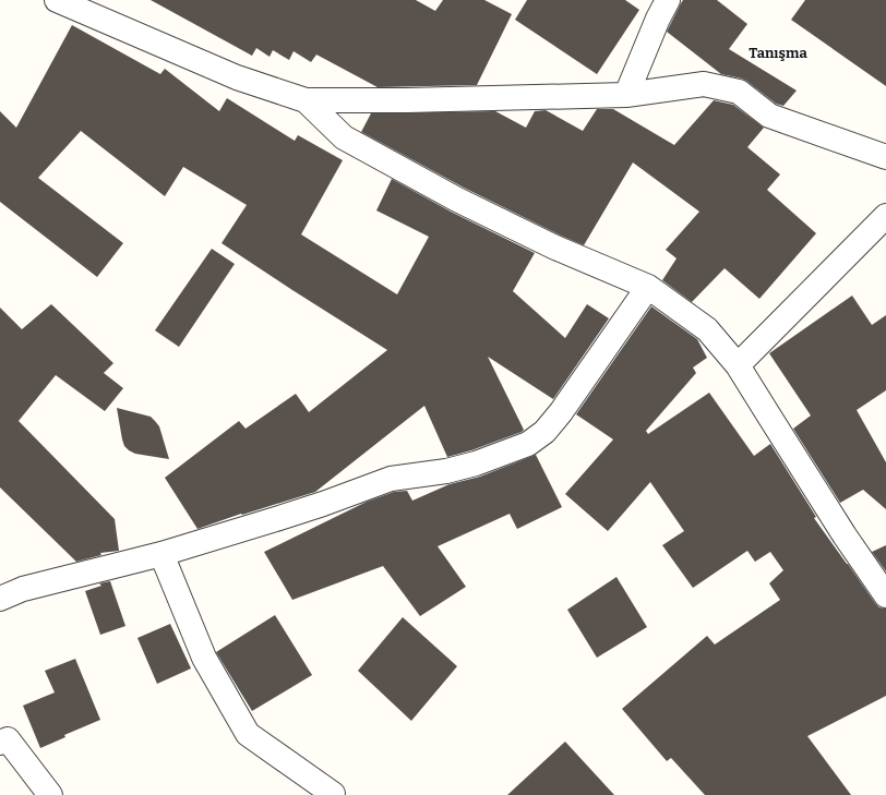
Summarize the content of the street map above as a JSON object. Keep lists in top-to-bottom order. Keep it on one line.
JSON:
{"districts":["Tanışma"]}
